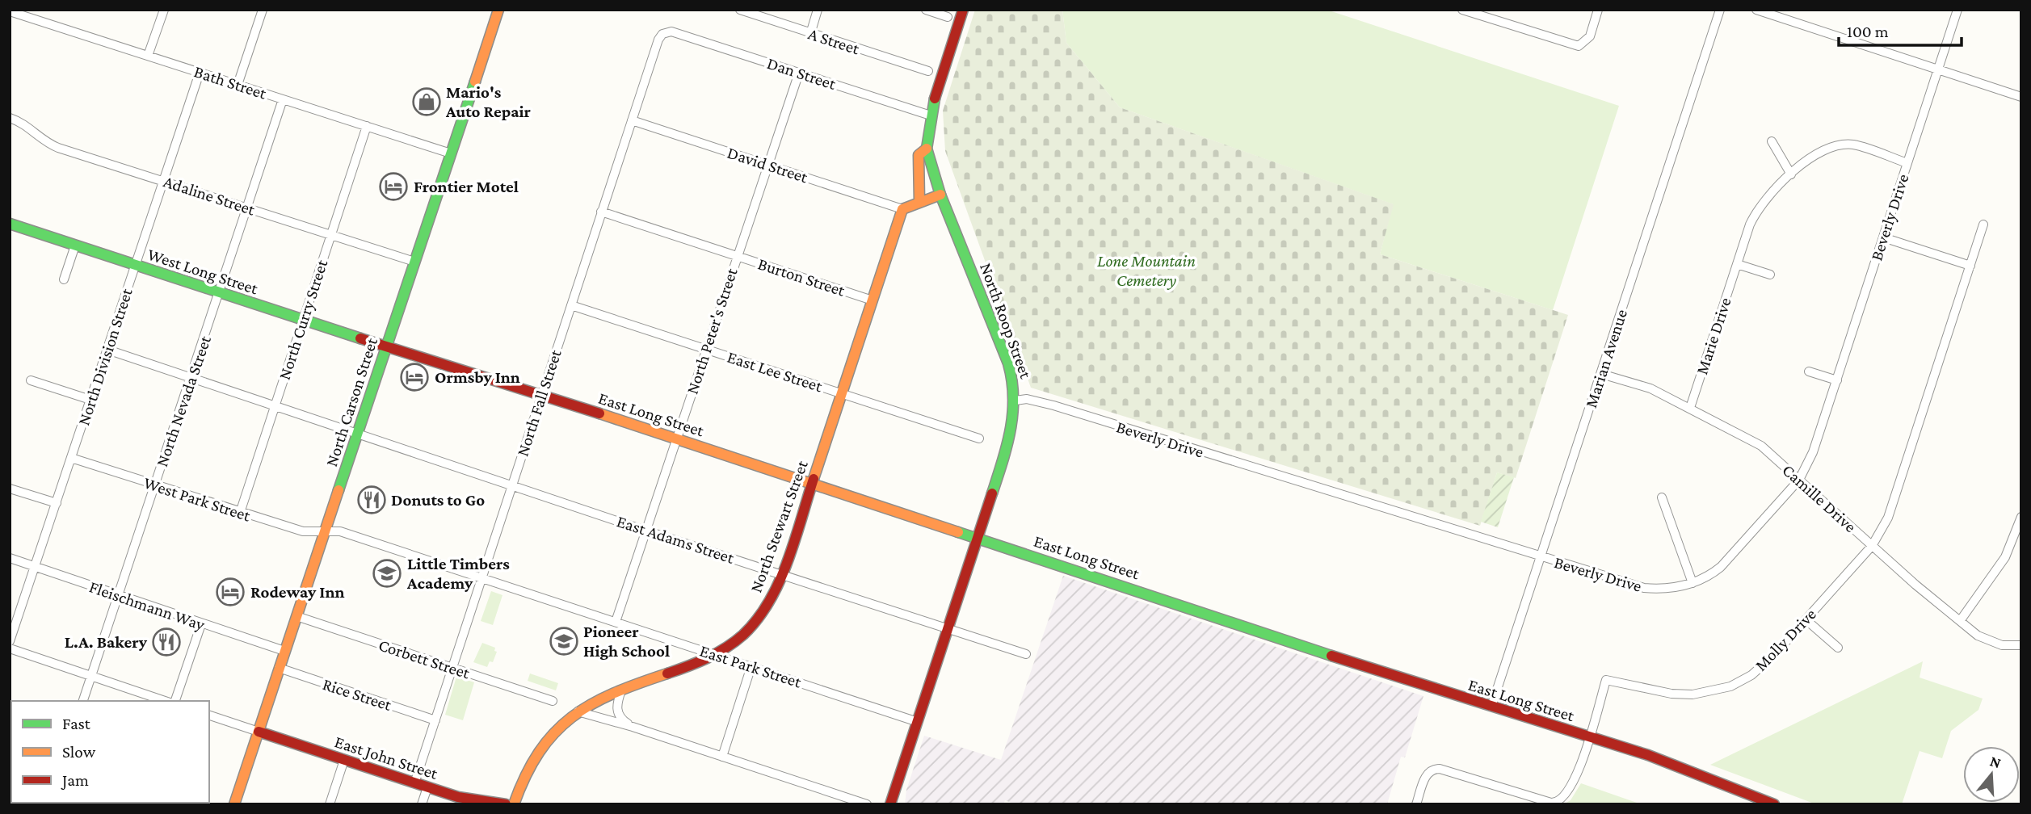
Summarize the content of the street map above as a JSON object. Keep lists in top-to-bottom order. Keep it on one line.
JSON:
{"streets":{"street":["A Street","Dan Street","Bath Street","David Street","Adaline Street","Beverly Drive","West Long Street","Burton Street","North Curry Street","North Roop Street","North Peter's Street","Marie Drive","North Division Street","Marian Avenue","East Lee Street","North Nevada Street","North Carson Street","North Fall Street","East Long Street","Camille Drive","West Park Street","North Stewart Street","East Adams Street","Fleischmann Way","Molly Drive","Corbett Street","East Park Street","Rice Street","East John Street"]},"crossings":[["Dan Street","North Roop Street"],["Dan Street","North Peter's Street"],["Dan Street","North Fall Street"],["Bath Street","North Curry Street"],["Bath Street","North Division Street"],["Bath Street","North Nevada Street"],["Bath Street","North Carson Street"],["David Street","North Peter's Street"],["David Street","North Fall Street"],["David Street","North Stewart Street"],["Adaline Street","North Curry Street"],["Adaline Street","North Division Street"],["Adaline Street","North Nevada Street"],["Adaline Street","North Carson Street"],["Beverly Drive","North Roop Street"],["Beverly Drive","Marie Drive"],["Beverly Drive","Marian Avenue"],["Beverly Drive","Camille Drive"],["West Long Street","North Curry Street"],["West Long Street","North Division Street"],["West Long Street","North Nevada Street"],["West Long Street","North Carson Street"],["West Long Street","East Long Street"],["Burton Street","North Peter's Street"],["Burton Street","North Fall Street"],["Burton Street","North Stewart Street"],["North Curry Street","West Park Street"],["North Curry Street","East Adams Street"],["North Roop Street","East Long Street"],["North Roop Street","East Adams Street"],["North Roop Street","East Park Street"],["North Peter's Street","East Lee Street"],["North Peter's Street","East Long Street"],["North Peter's Street","East Adams Street"],["North Peter's Street","East Park Street"],["Marie Drive","Camille Drive"],["North Division Street","West Park Street"],["North Division Street","East Adams Street"],["North Division Street","Fleischmann Way"],["Marian Avenue","East Long Street"],["Marian Avenue","Camille Drive"],["East Lee Street","North Fall Street"],["East Lee Street","North Stewart Street"],["North Nevada Street","West Park Street"],["North Nevada Street","East Adams Street"],["North Nevada Street","Fleischmann Way"],["North Carson Street","East Long Street"],["North Carson Street","West Park Street"],["North Carson Street","East Adams Street"],["North Carson Street","Fleischmann Way"],["North Carson Street","Corbett Street"],["North Carson Street","East Park Street"],["North Carson Street","Rice Street"],["North Carson Street","East John Street"],["North Fall Street","East Long Street"],["North Fall Street","East Adams Street"],["North Fall Street","Corbett Street"],["North Fall Street","East Park Street"],["North Fall Street","Rice Street"],["North Fall Street","East John Street"],["East Long Street","North Stewart Street"],["East Long Street","Molly Drive"],["Camille Drive","Molly Drive"],["West Park Street","East Park Street"],["North Stewart Street","East Adams Street"],["North Stewart Street","East Park Street"]],"parks":["Lone Mountain Cemetery"],"places":{"shop":["Mario's Auto Repair"],"hotel":["Frontier Motel","Ormsby Inn","Rodeway Inn"],"restaurant":["Donuts to Go","L.A. Bakery"],"school or university":["Little Timbers Academy","Pioneer High School"]},"legend":["Fast","Slow","Jam"],"scale_bar":"100 m","north":"top"}
